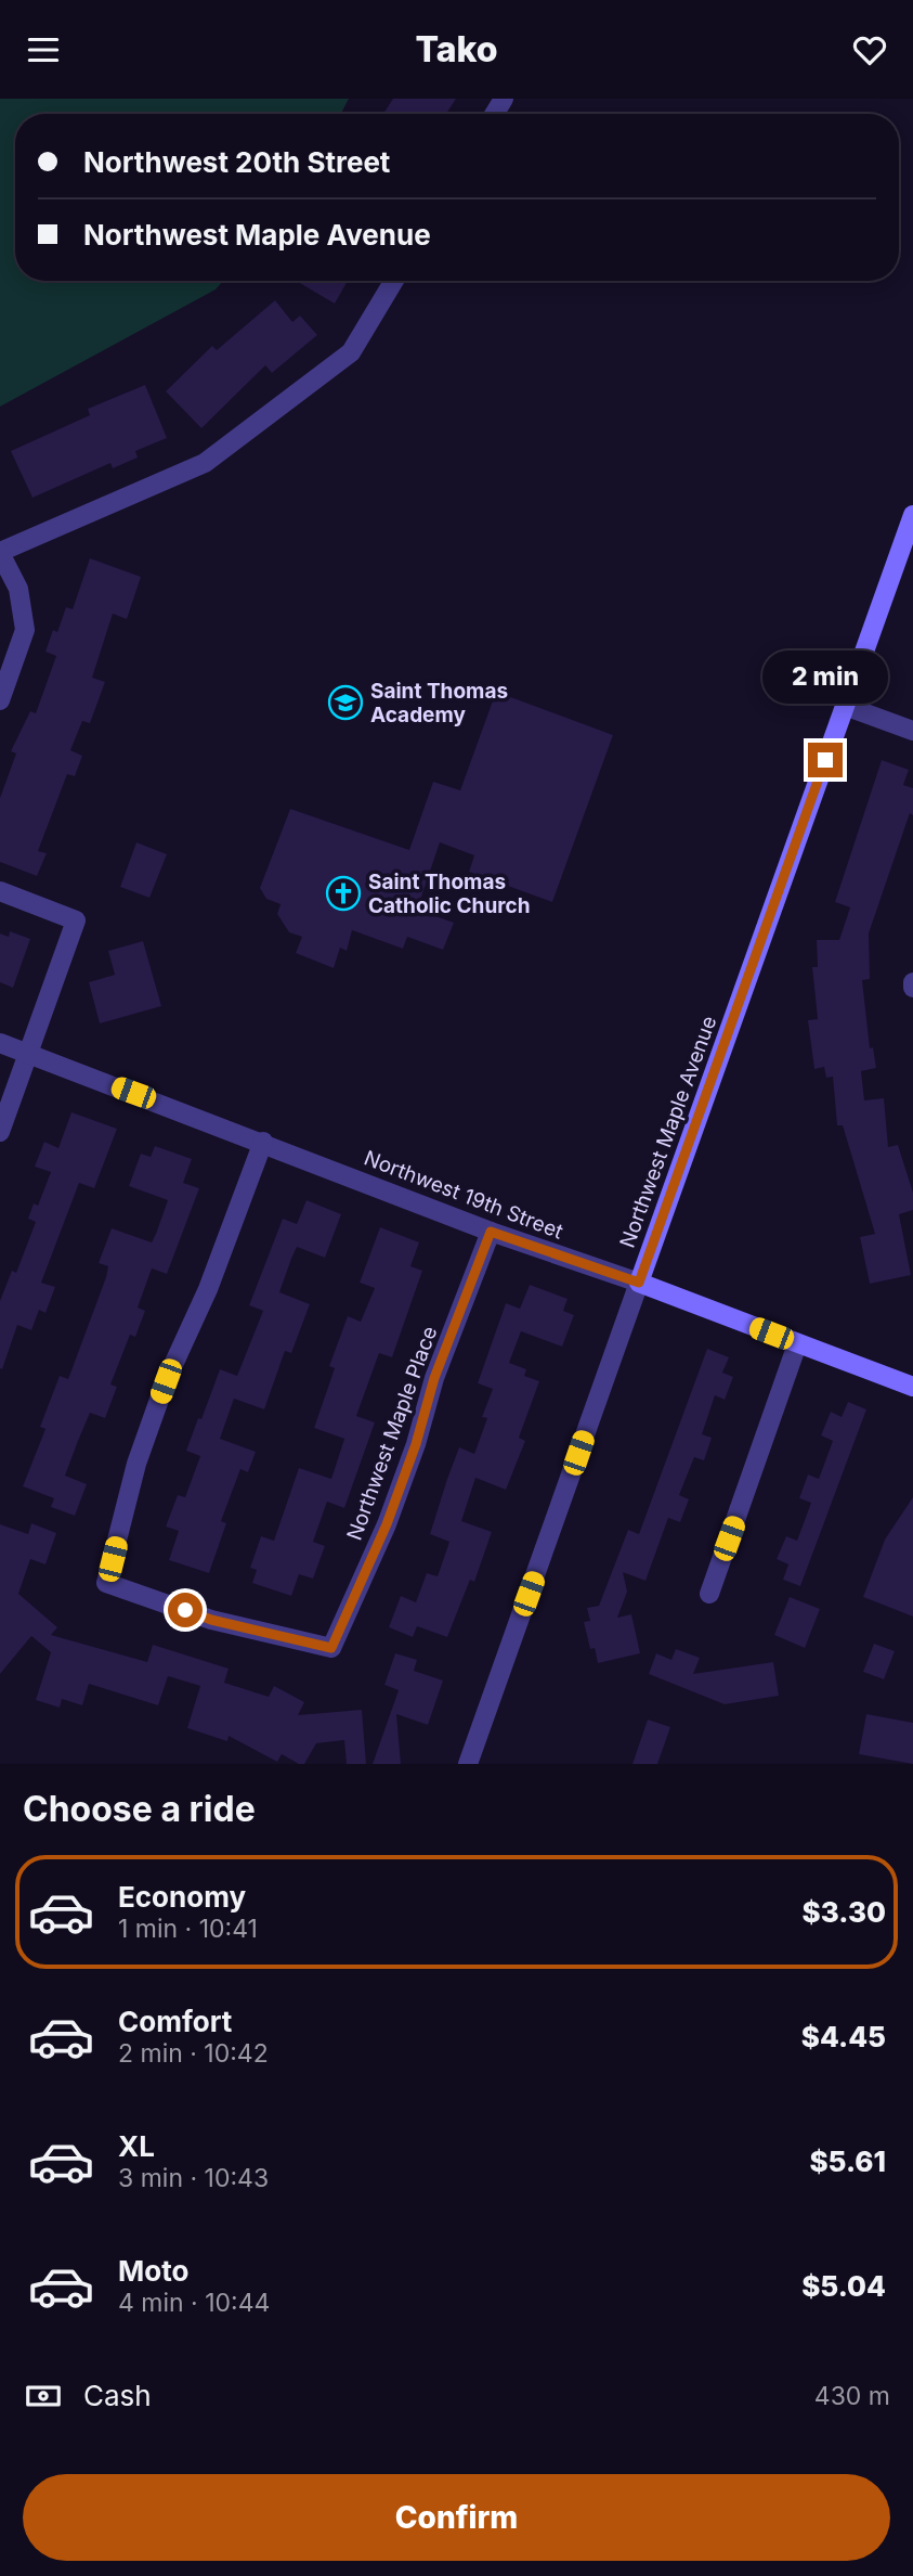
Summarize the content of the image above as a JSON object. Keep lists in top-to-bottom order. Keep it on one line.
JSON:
{"streets":{"main road":["Northwest Maple Avenue","Northwest 19th Street"],"street":["Northwest Maple Place"]},"crossings":[["Northwest Maple Avenue","Northwest 19th Street"],["Northwest 19th Street","Northwest Maple Place"]],"places":{"school or university":["Saint Thomas Academy"],"church":["Saint Thomas Catholic Church"]},"page":{"header":"Tako","banner":["Northwest 20th Street","Northwest Maple Avenue"],"bubble":"2 min","heading":"Choose a ride","list":[{"name":"Economy","note":"1 min · 10:41","value":"$3.30"},{"name":"Comfort","note":"2 min · 10:42","value":"$4.45"},{"name":"XL","note":"3 min · 10:43","value":"$5.61"},{"name":"Moto","note":"4 min · 10:44","value":"$5.04"}],"pay":["Cash","430 m"],"buttons":"Confirm"}}
